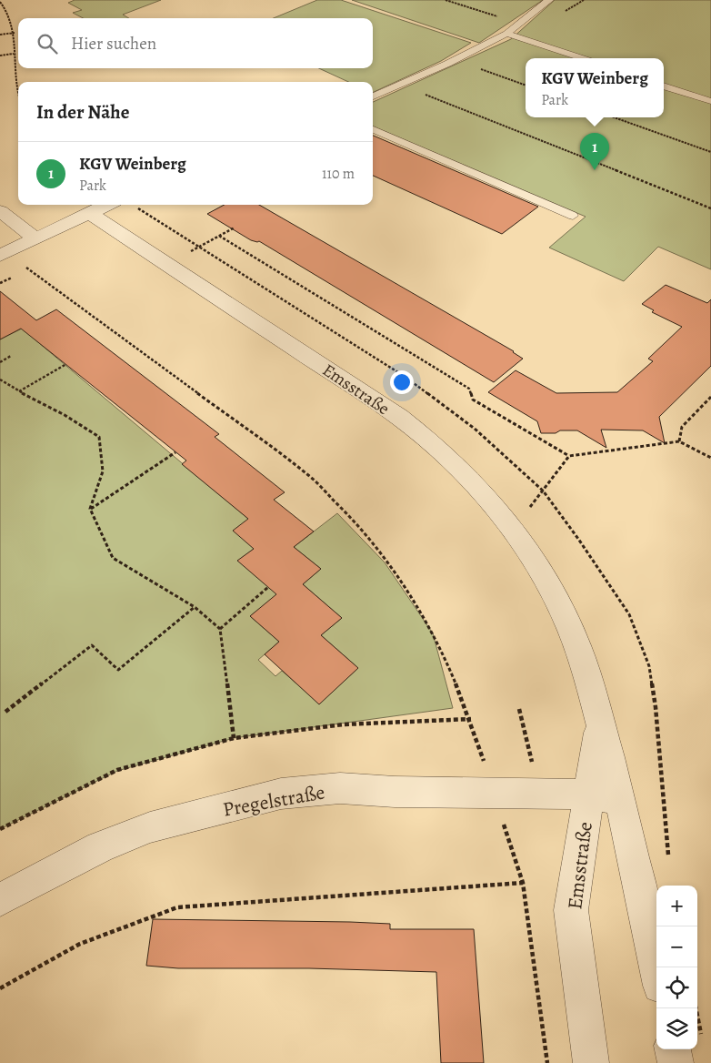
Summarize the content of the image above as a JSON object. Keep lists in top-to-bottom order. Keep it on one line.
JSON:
{"streets":{"street":["Emsstraße","Pregelstraße"]},"crossings":[["Emsstraße","Pregelstraße"]],"page":{"search":"Hier suchen","popup":["KGV Weinberg","Park"],"heading":"In der Nähe","pins":"1","list":[{"mark":"1","name":"KGV Weinberg","note":"Park","value":"110 m"}],"map_buttons":["+","−"]}}
